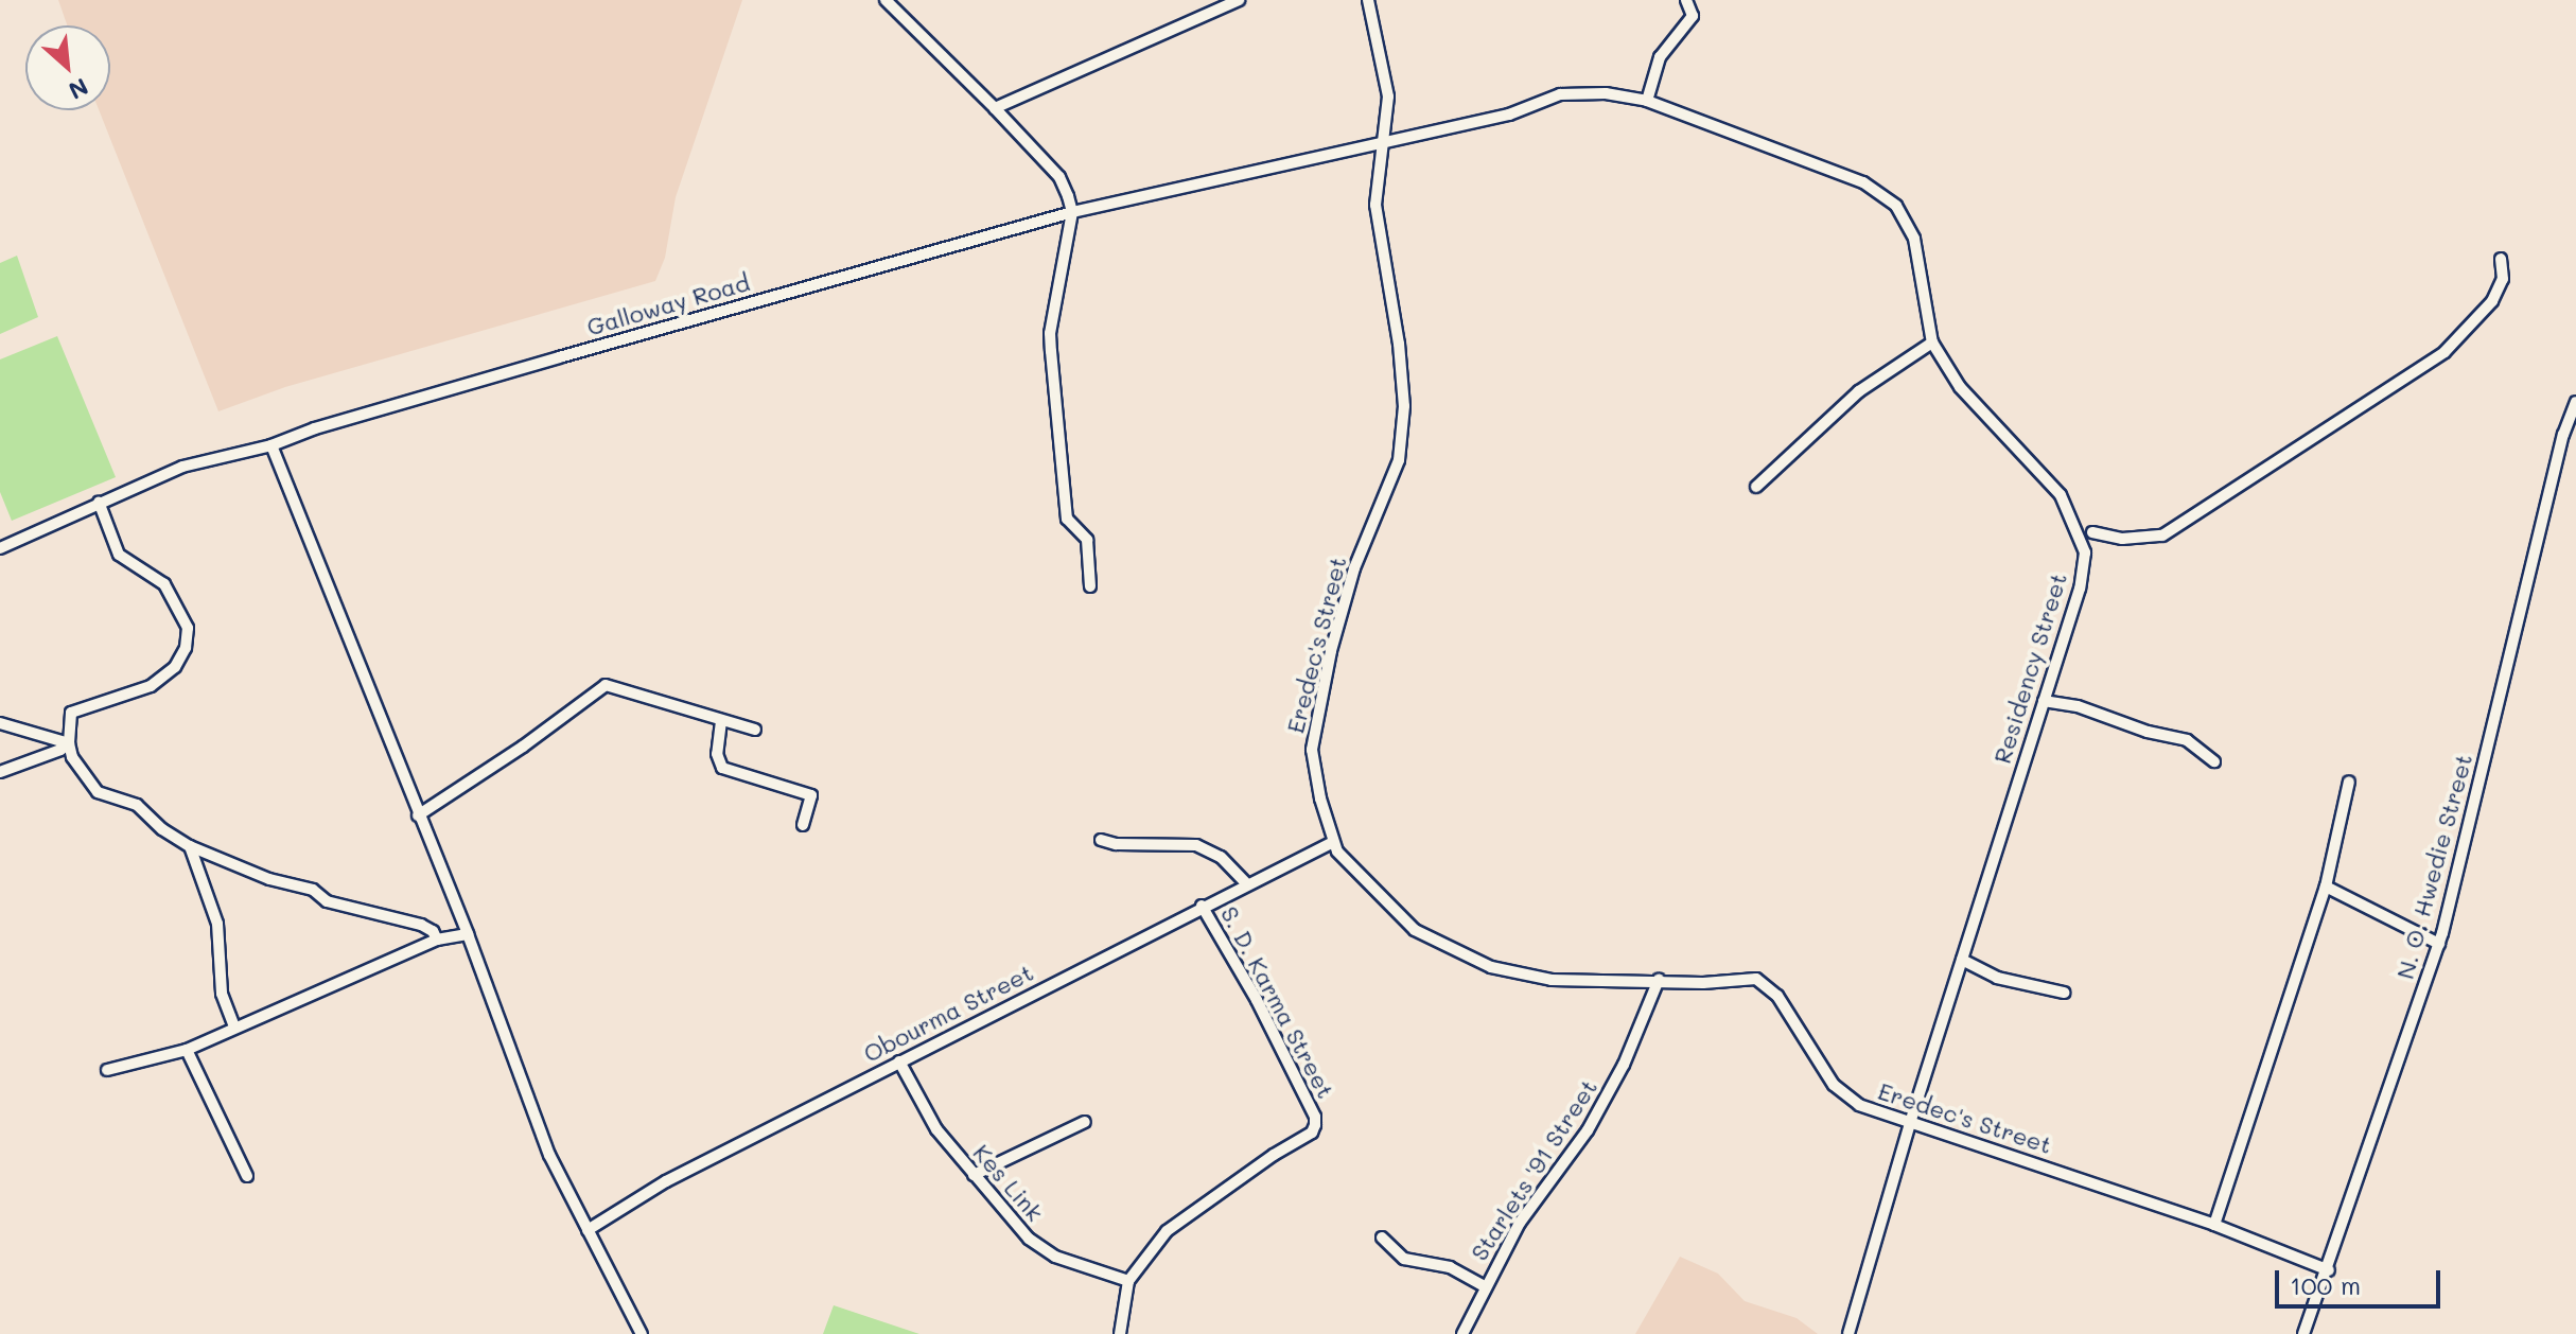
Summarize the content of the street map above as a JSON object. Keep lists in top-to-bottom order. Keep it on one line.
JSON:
{"streets":{"street":["Galloway Road","Eredec's Street","Residency Street","N. O. Hwedie Street","S. D. Karma Street","Obourma Street","Starlets '91 Street","Kes Link"]},"crossings":[["Galloway Road","Residency Street"],["Eredec's Street","Residency Street"],["Eredec's Street","N. O. Hwedie Street"],["Eredec's Street","Obourma Street"],["Eredec's Street","Starlets '91 Street"],["S. D. Karma Street","Obourma Street"],["S. D. Karma Street","Kes Link"],["Obourma Street","Kes Link"]],"scale_bar":"100 m","north":"bottom right"}
